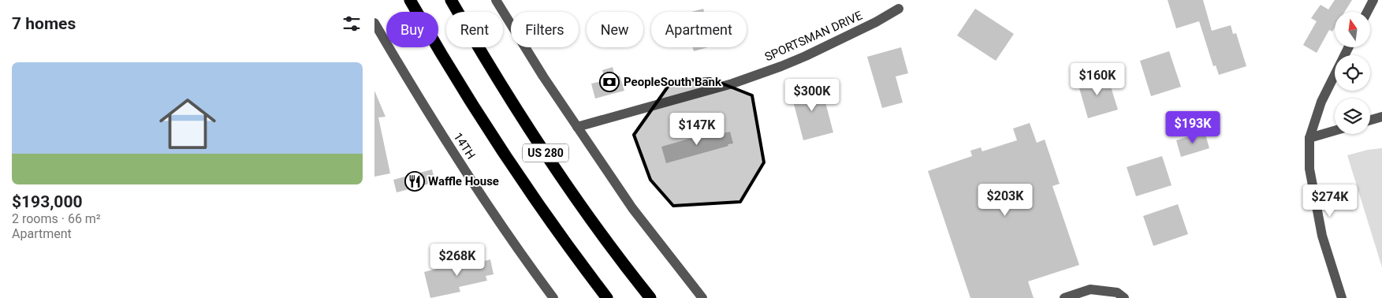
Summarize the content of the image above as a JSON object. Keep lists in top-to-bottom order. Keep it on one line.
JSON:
{"streets":{"highway":["US 280"],"street":["SPORTSMAN DRIVE","14TH"]},"places":{"bank":["PeopleSouth Bank"],"restaurant":["Waffle House"]},"north":"top","page":{"heading":"7 homes","chip":["Buy","Rent","Filters","New","Apartment"],"list":[{"name":"$193,000","note":"2 rooms · 66 m² · Apartment"}],"price":["$160K","$300K","$193K","$147K","$203K","$274K","$268K"]}}
